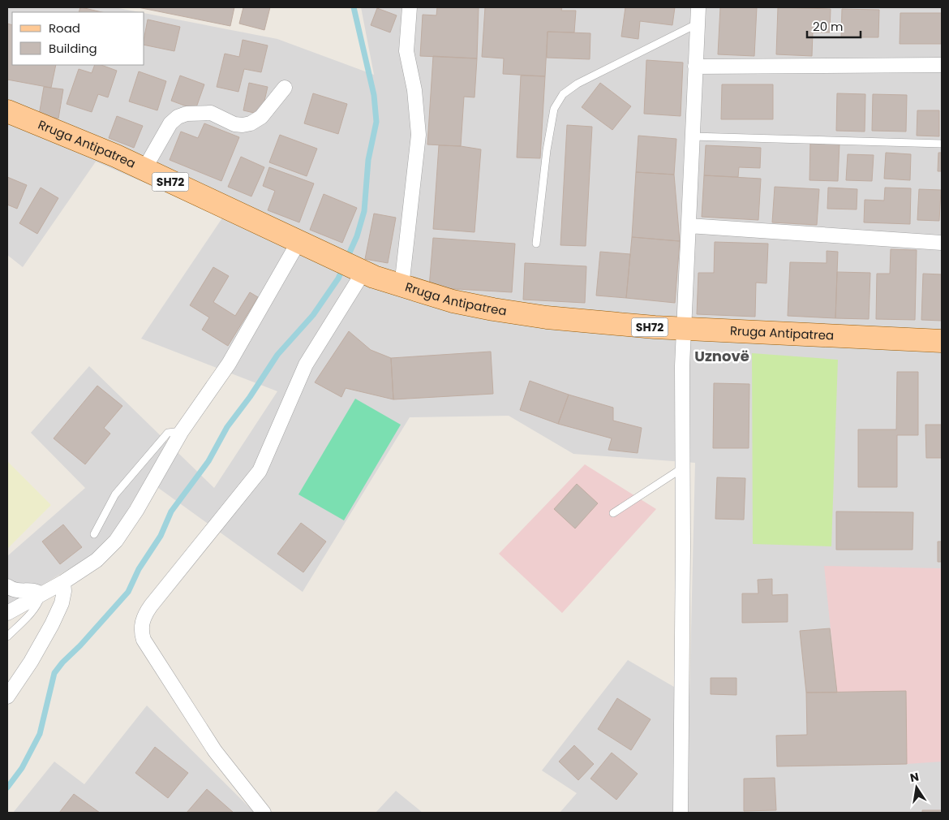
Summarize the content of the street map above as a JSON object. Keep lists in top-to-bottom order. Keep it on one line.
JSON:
{"streets":{"main road":["Rruga Antipatrea","SH72"]},"districts":["Uznovë"],"legend":["Road","Building"],"scale_bar":"20 m","north":"top"}
